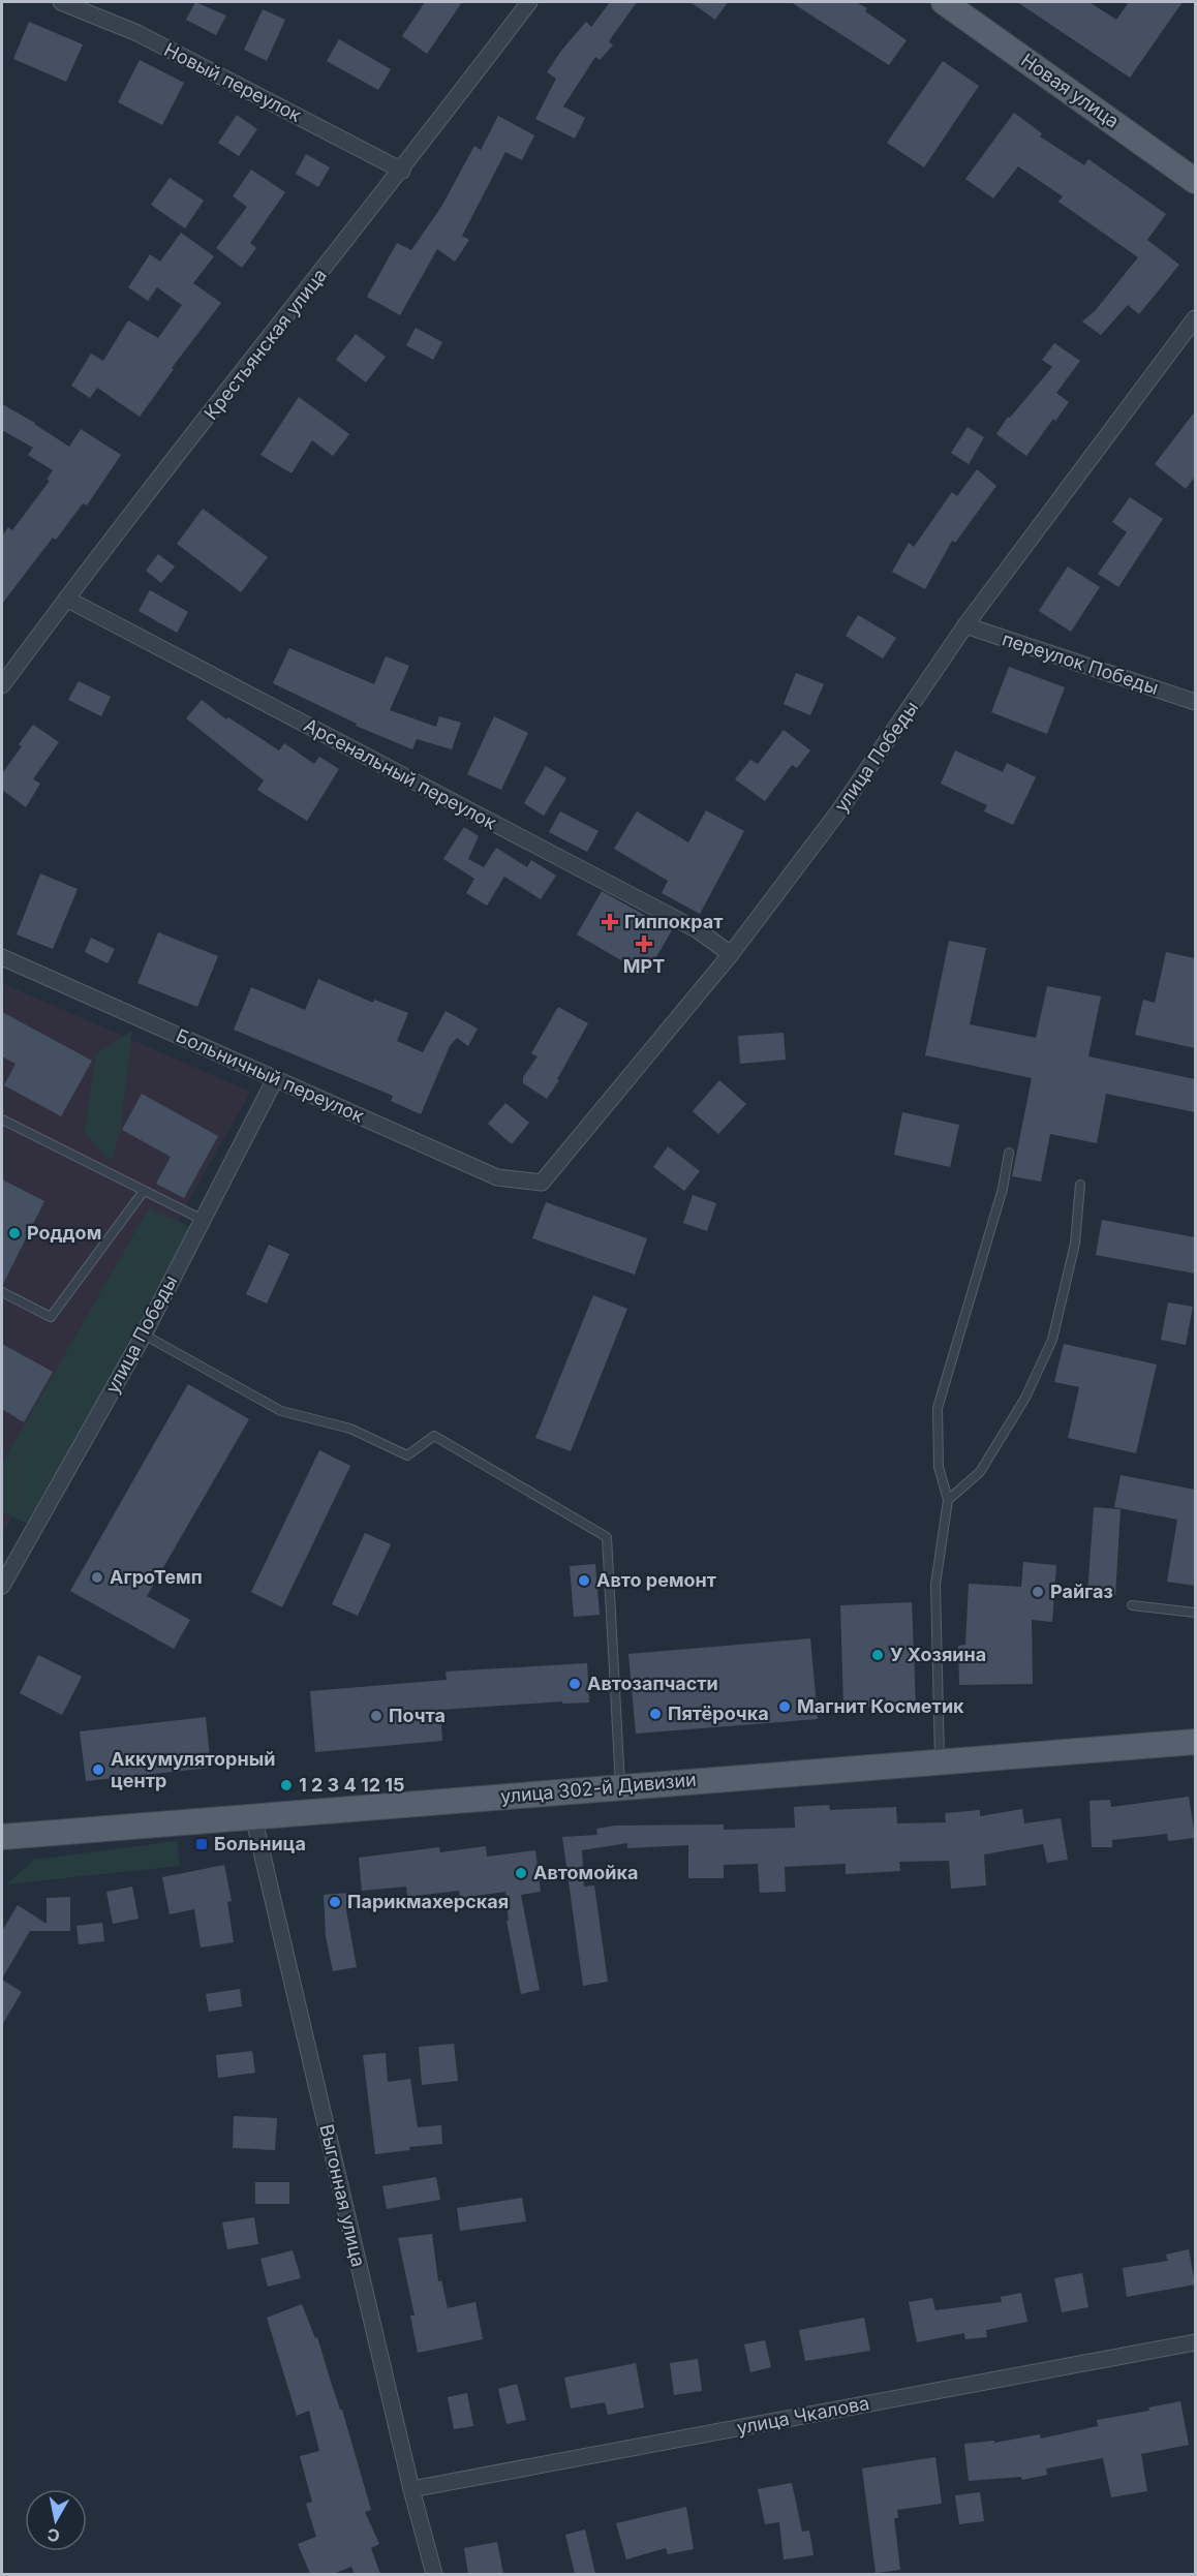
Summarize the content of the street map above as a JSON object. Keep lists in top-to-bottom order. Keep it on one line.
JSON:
{"streets":{"main road":["Новая улица","улица 302-й Дивизии"],"street":["Новый переулок","Крестьянская улица","переулок Победы","улица Победы","Арсенальный переулок","Больничный переулок","Выгонная улица","улица Чкалова"]},"crossings":[["Новый переулок","Крестьянская улица"],["Крестьянская улица","Арсенальный переулок"],["переулок Победы","улица Победы"],["улица Победы","Арсенальный переулок"],["улица Победы","Больничный переулок"],["улица 302-й Дивизии","Выгонная улица"],["Выгонная улица","улица Чкалова"]],"places":{"health":["Гиппократ","МРТ"],"other":["Роддом","АгроТемп","Авто ремонт","Райгаз","У Хозяина","Автозапчасти","Магнит Косметик","Пятёрочка","Почта","Аккумуляторный центр","1 2 3 4 12 15","Автомойка","Парикмахерская"],"transit":["Больница"]},"north":"bottom"}
